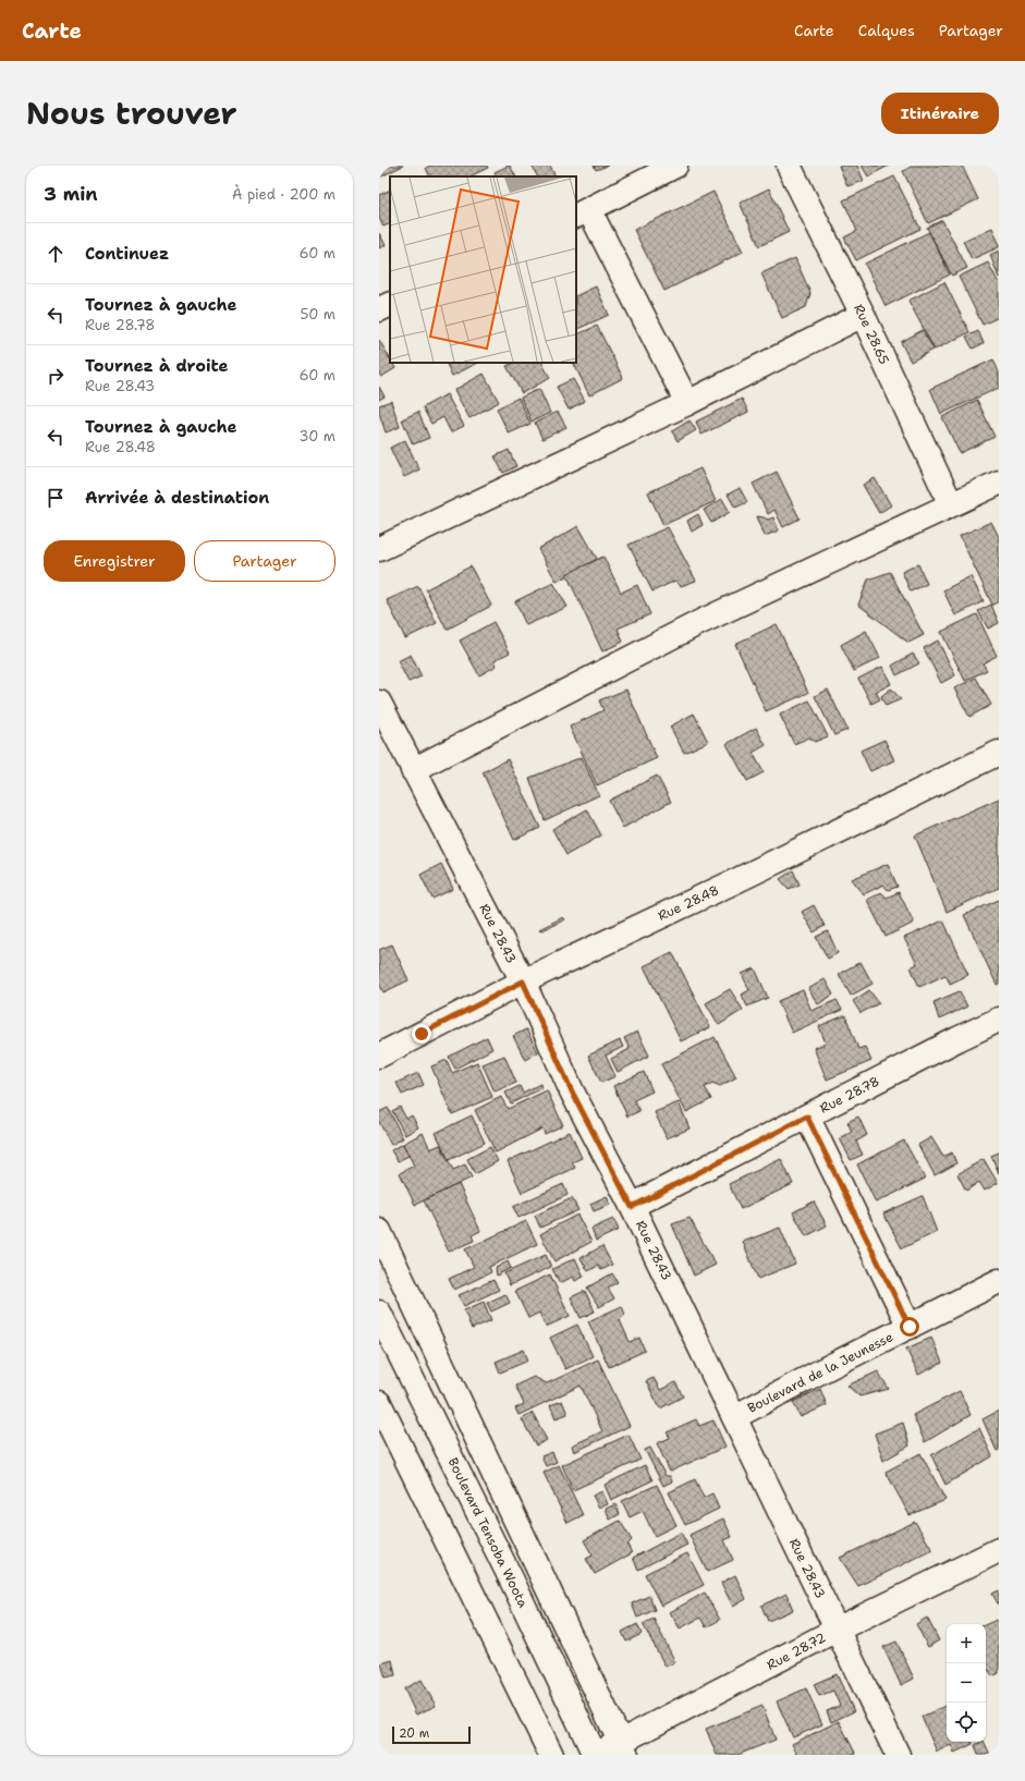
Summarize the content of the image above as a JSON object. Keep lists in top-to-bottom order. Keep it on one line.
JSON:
{"streets":{"street":["Rue 28.65","Rue 28.48","Rue 28.43","Rue 28.78","Boulevard de la Jeunesse","Boulevard Tensoba Woota","Rue 28.72"]},"crossings":[["Rue 28.48","Rue 28.43"],["Rue 28.43","Rue 28.78"],["Rue 28.43","Boulevard de la Jeunesse"],["Rue 28.43","Rue 28.72"],["Boulevard Tensoba Woota","Rue 28.72"]],"scale_bar":"20 m","page":{"header":"Carte","nav":["Carte","Calques","Partager"],"title":"Nous trouver","buttons":["Itinéraire",["Enregistrer","Partager"]],"heading":["3 min","À pied · 200 m"],"list":[["Continuez","60 m"],["Tournez à gauche","Rue 28.78","50 m"],["Tournez à droite","Rue 28.43","60 m"],["Tournez à gauche","Rue 28.48","30 m"],"Arrivée à destination"],"map_buttons":["+","−"],"scale":"20 m"}}
